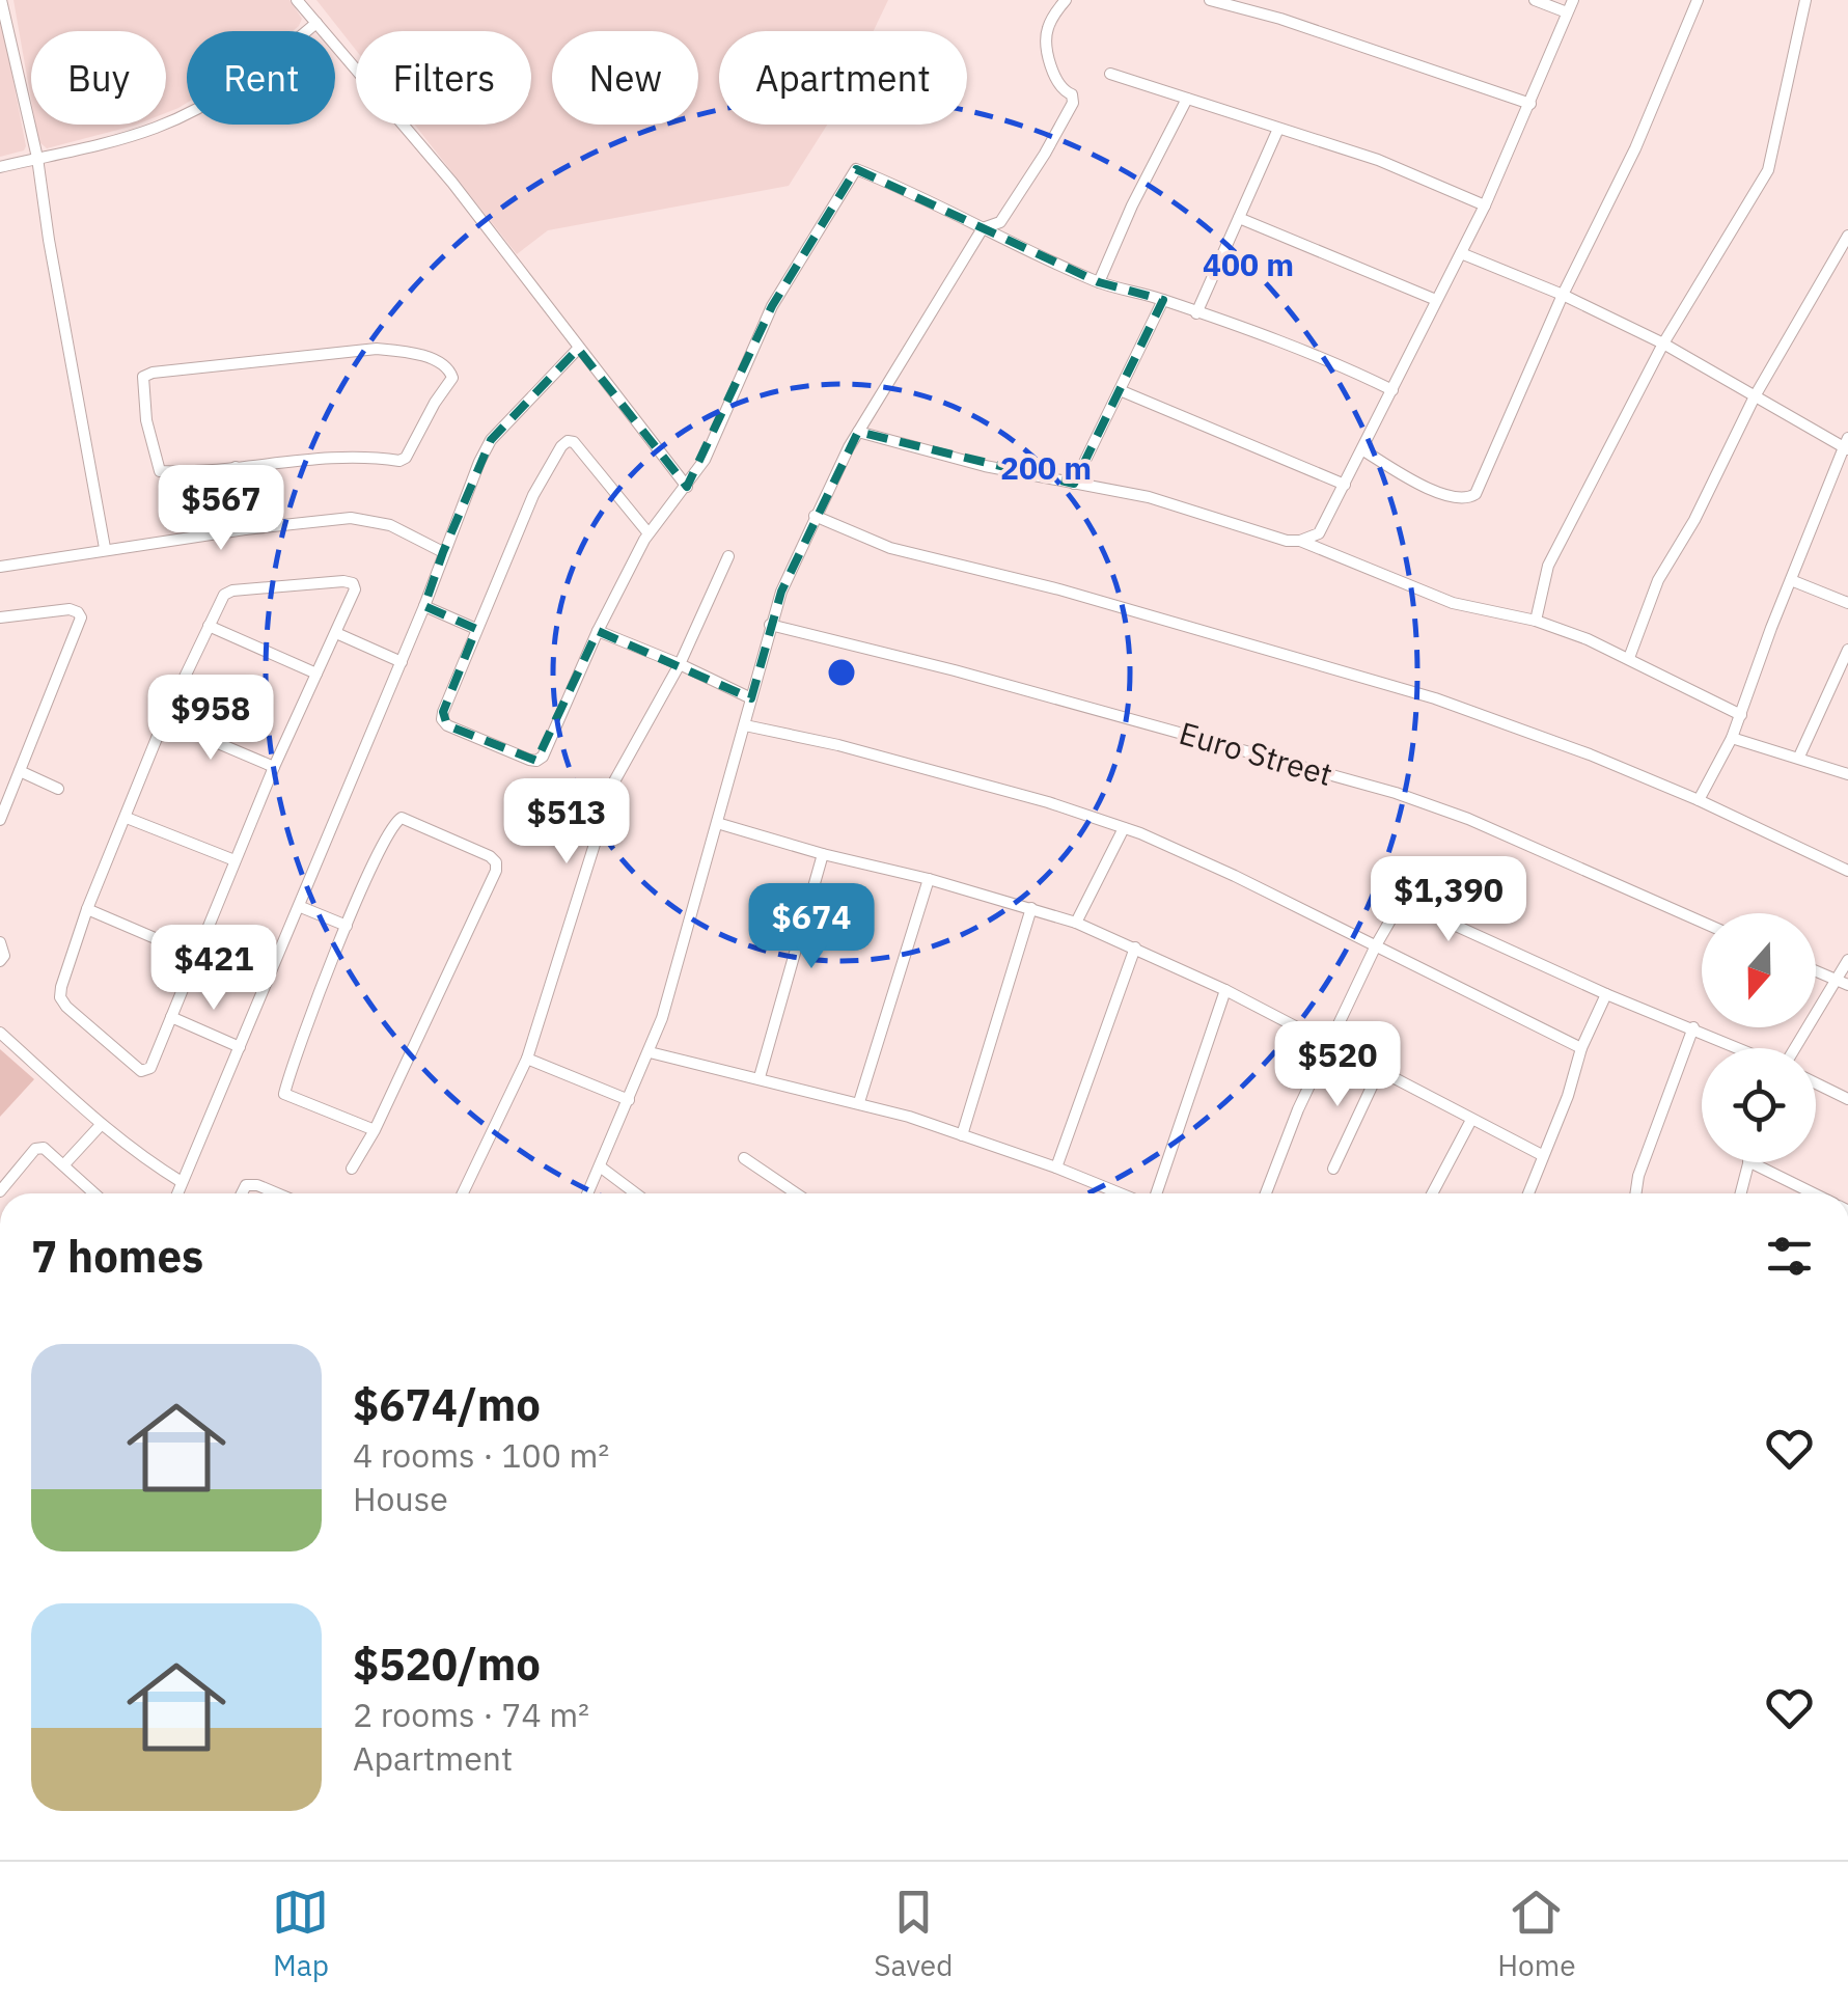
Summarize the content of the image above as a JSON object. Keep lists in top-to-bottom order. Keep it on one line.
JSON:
{"streets":{"street":["Euro Street"]},"north":"bottom","page":{"chip":["Buy","Rent","Filters","New","Apartment"],"price":["$567","$958","$513","$1,390","$674","$421","$520"],"heading":"7 homes","list":[{"name":"$674/mo","note":"4 rooms · 100 m² · House"},{"name":"$520/mo","note":"2 rooms · 74 m² · Apartment"}],"tabs":["Map","Saved","Home"]},"rings":["400 m","200 m"]}
